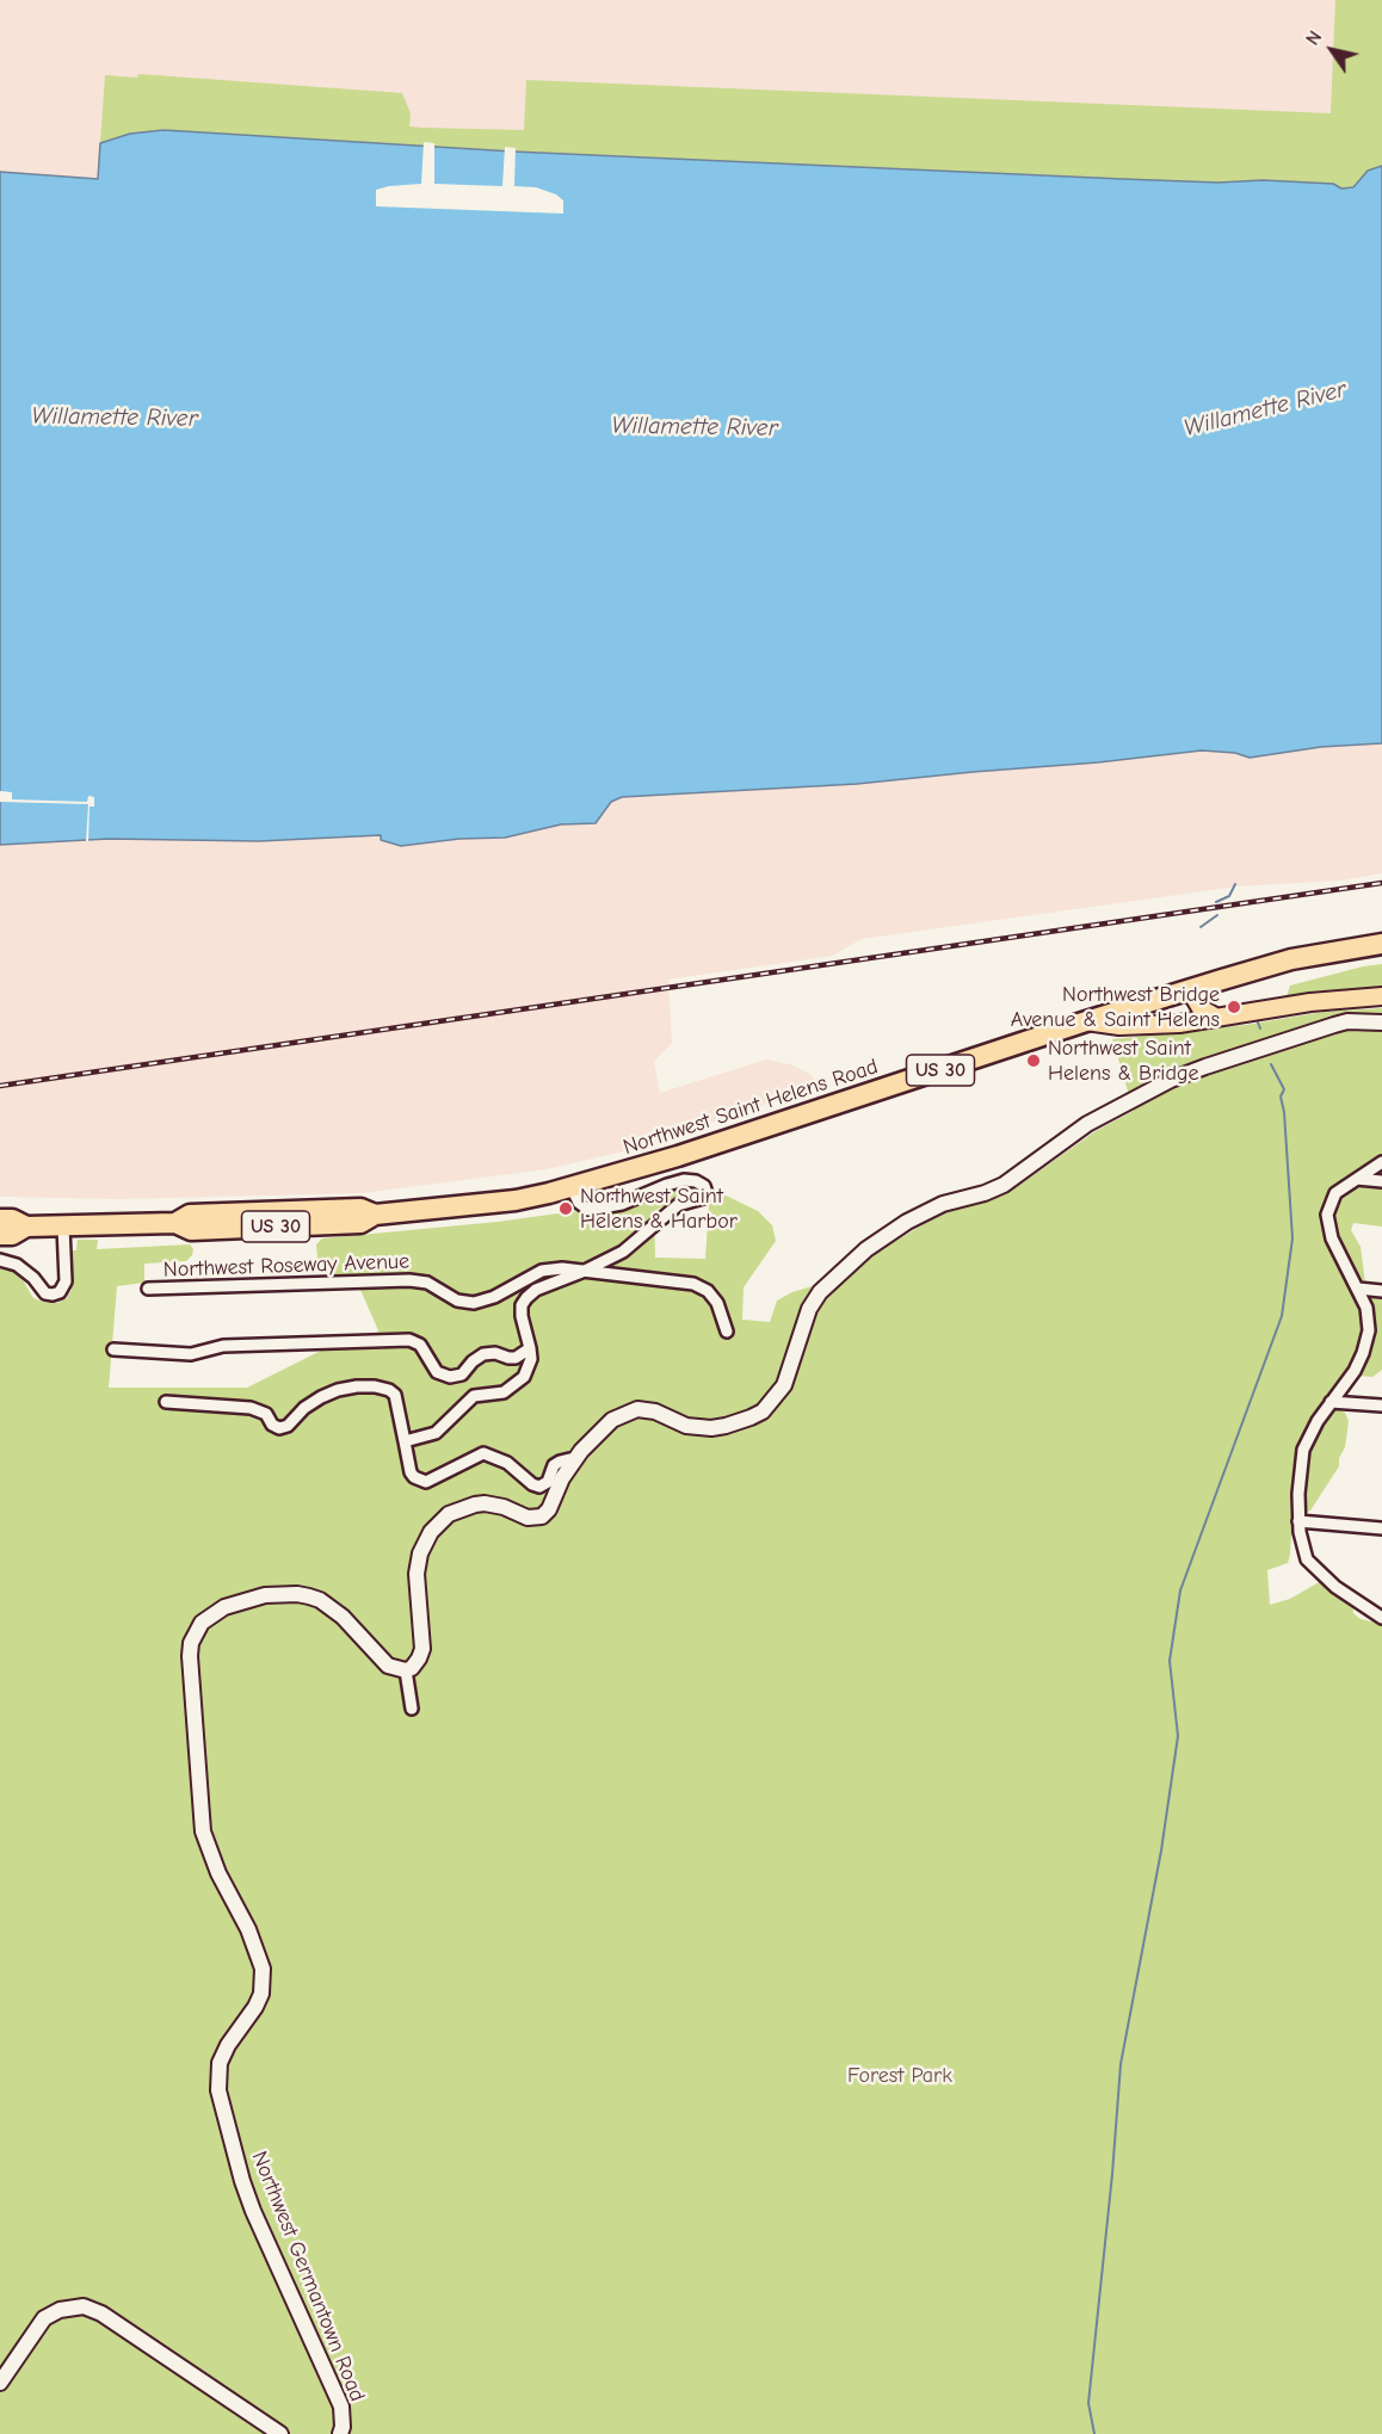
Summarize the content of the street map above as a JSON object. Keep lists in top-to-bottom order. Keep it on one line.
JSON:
{"streets":{"highway":["US 30","Northwest Saint Helens Road"],"main road":["Northwest Germantown Road"],"street":["Northwest Roseway Avenue"]},"water":["Willamette River"],"parks":["Forest Park"],"places":["Northwest Bridge Avenue & Saint Helens","Northwest Saint Helens & Bridge","Northwest Saint Helens & Harbor"],"north":"top left"}
